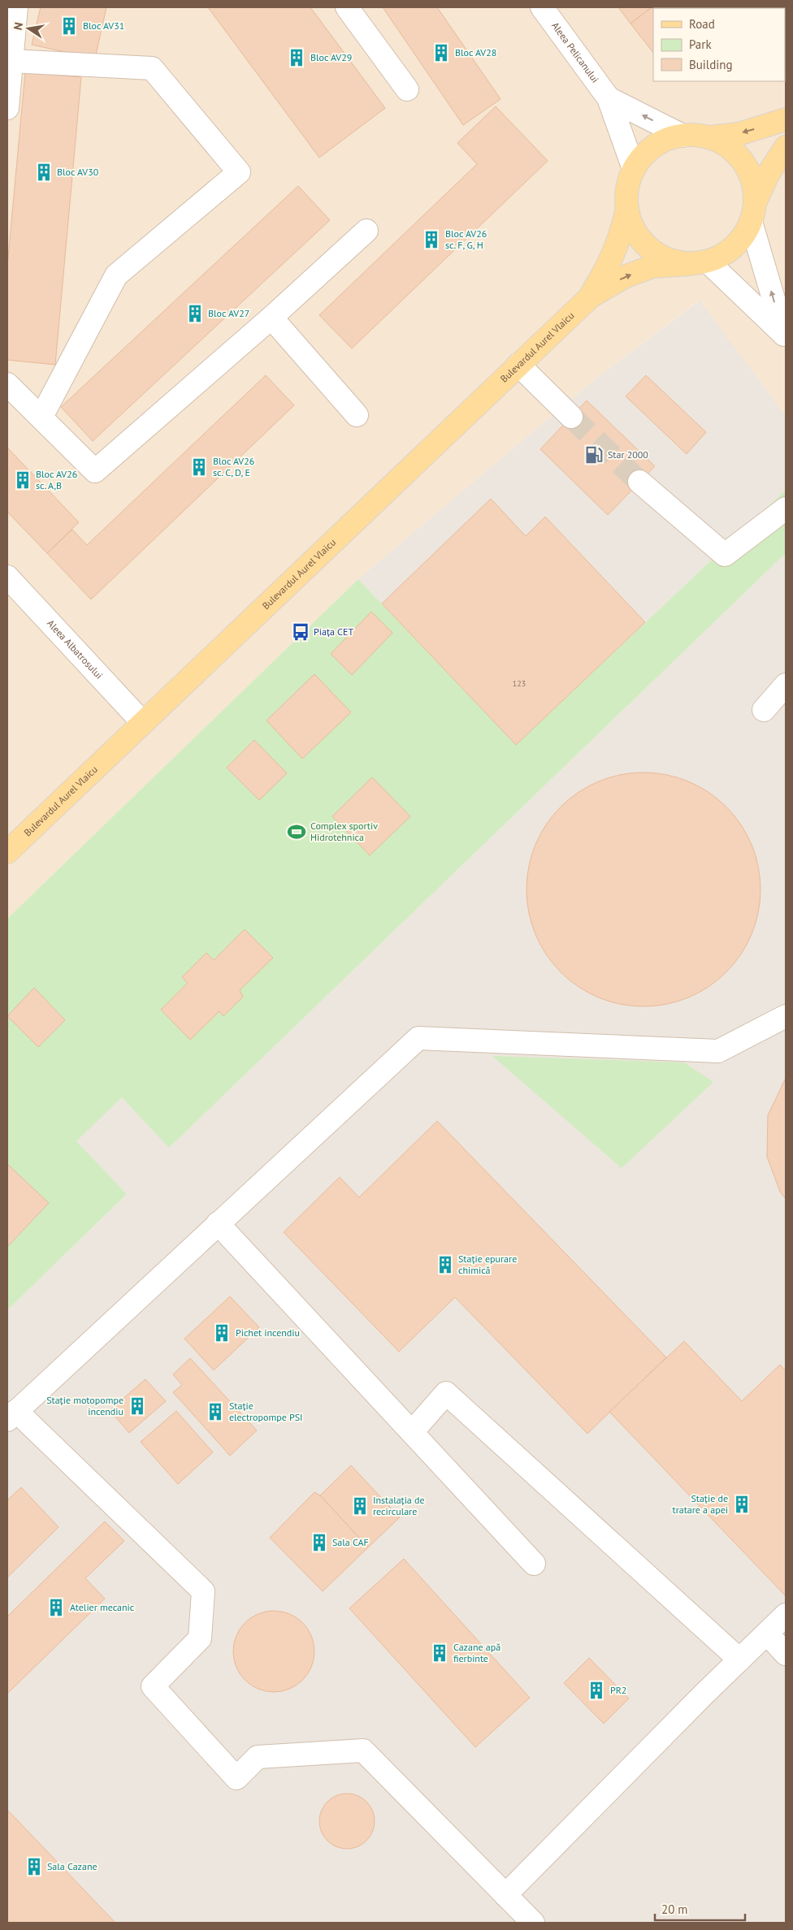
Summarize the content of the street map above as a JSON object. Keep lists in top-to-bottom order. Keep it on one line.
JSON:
{"streets":{"main road":["Bulevardul Aurel Vlaicu"],"street":["Aleea Pelicanului","Aleea Albatrosului"]},"crossings":[["Aleea Pelicanului","Bulevardul Aurel Vlaicu"],["Bulevardul Aurel Vlaicu","Aleea Albatrosului"]],"places":{"building":["Bloc AV31","Bloc AV28","Bloc AV29","Bloc AV30","Bloc AV26 sc. F, G, H","Bloc AV27","Bloc AV26 sc. C, D, E","Bloc AV26 sc. A,B","Stație epurare chimică","Pichet incendiu","Stație motopompe incendiu","Stație electropompe PSI","Stație de tratare a apei","Instalația de recirculare","Sala CAF","Atelier mecanic","Cazane apă fierbinte","PR2","Sala Cazane"],"fuel station":["Star 2000"],"bus stop":["Piața CET"],"sports":["Complex sportiv Hidrotehnica"]},"house_numbers":["123"],"legend":["Road","Park","Building"],"scale_bar":"20 m","north":"left"}
